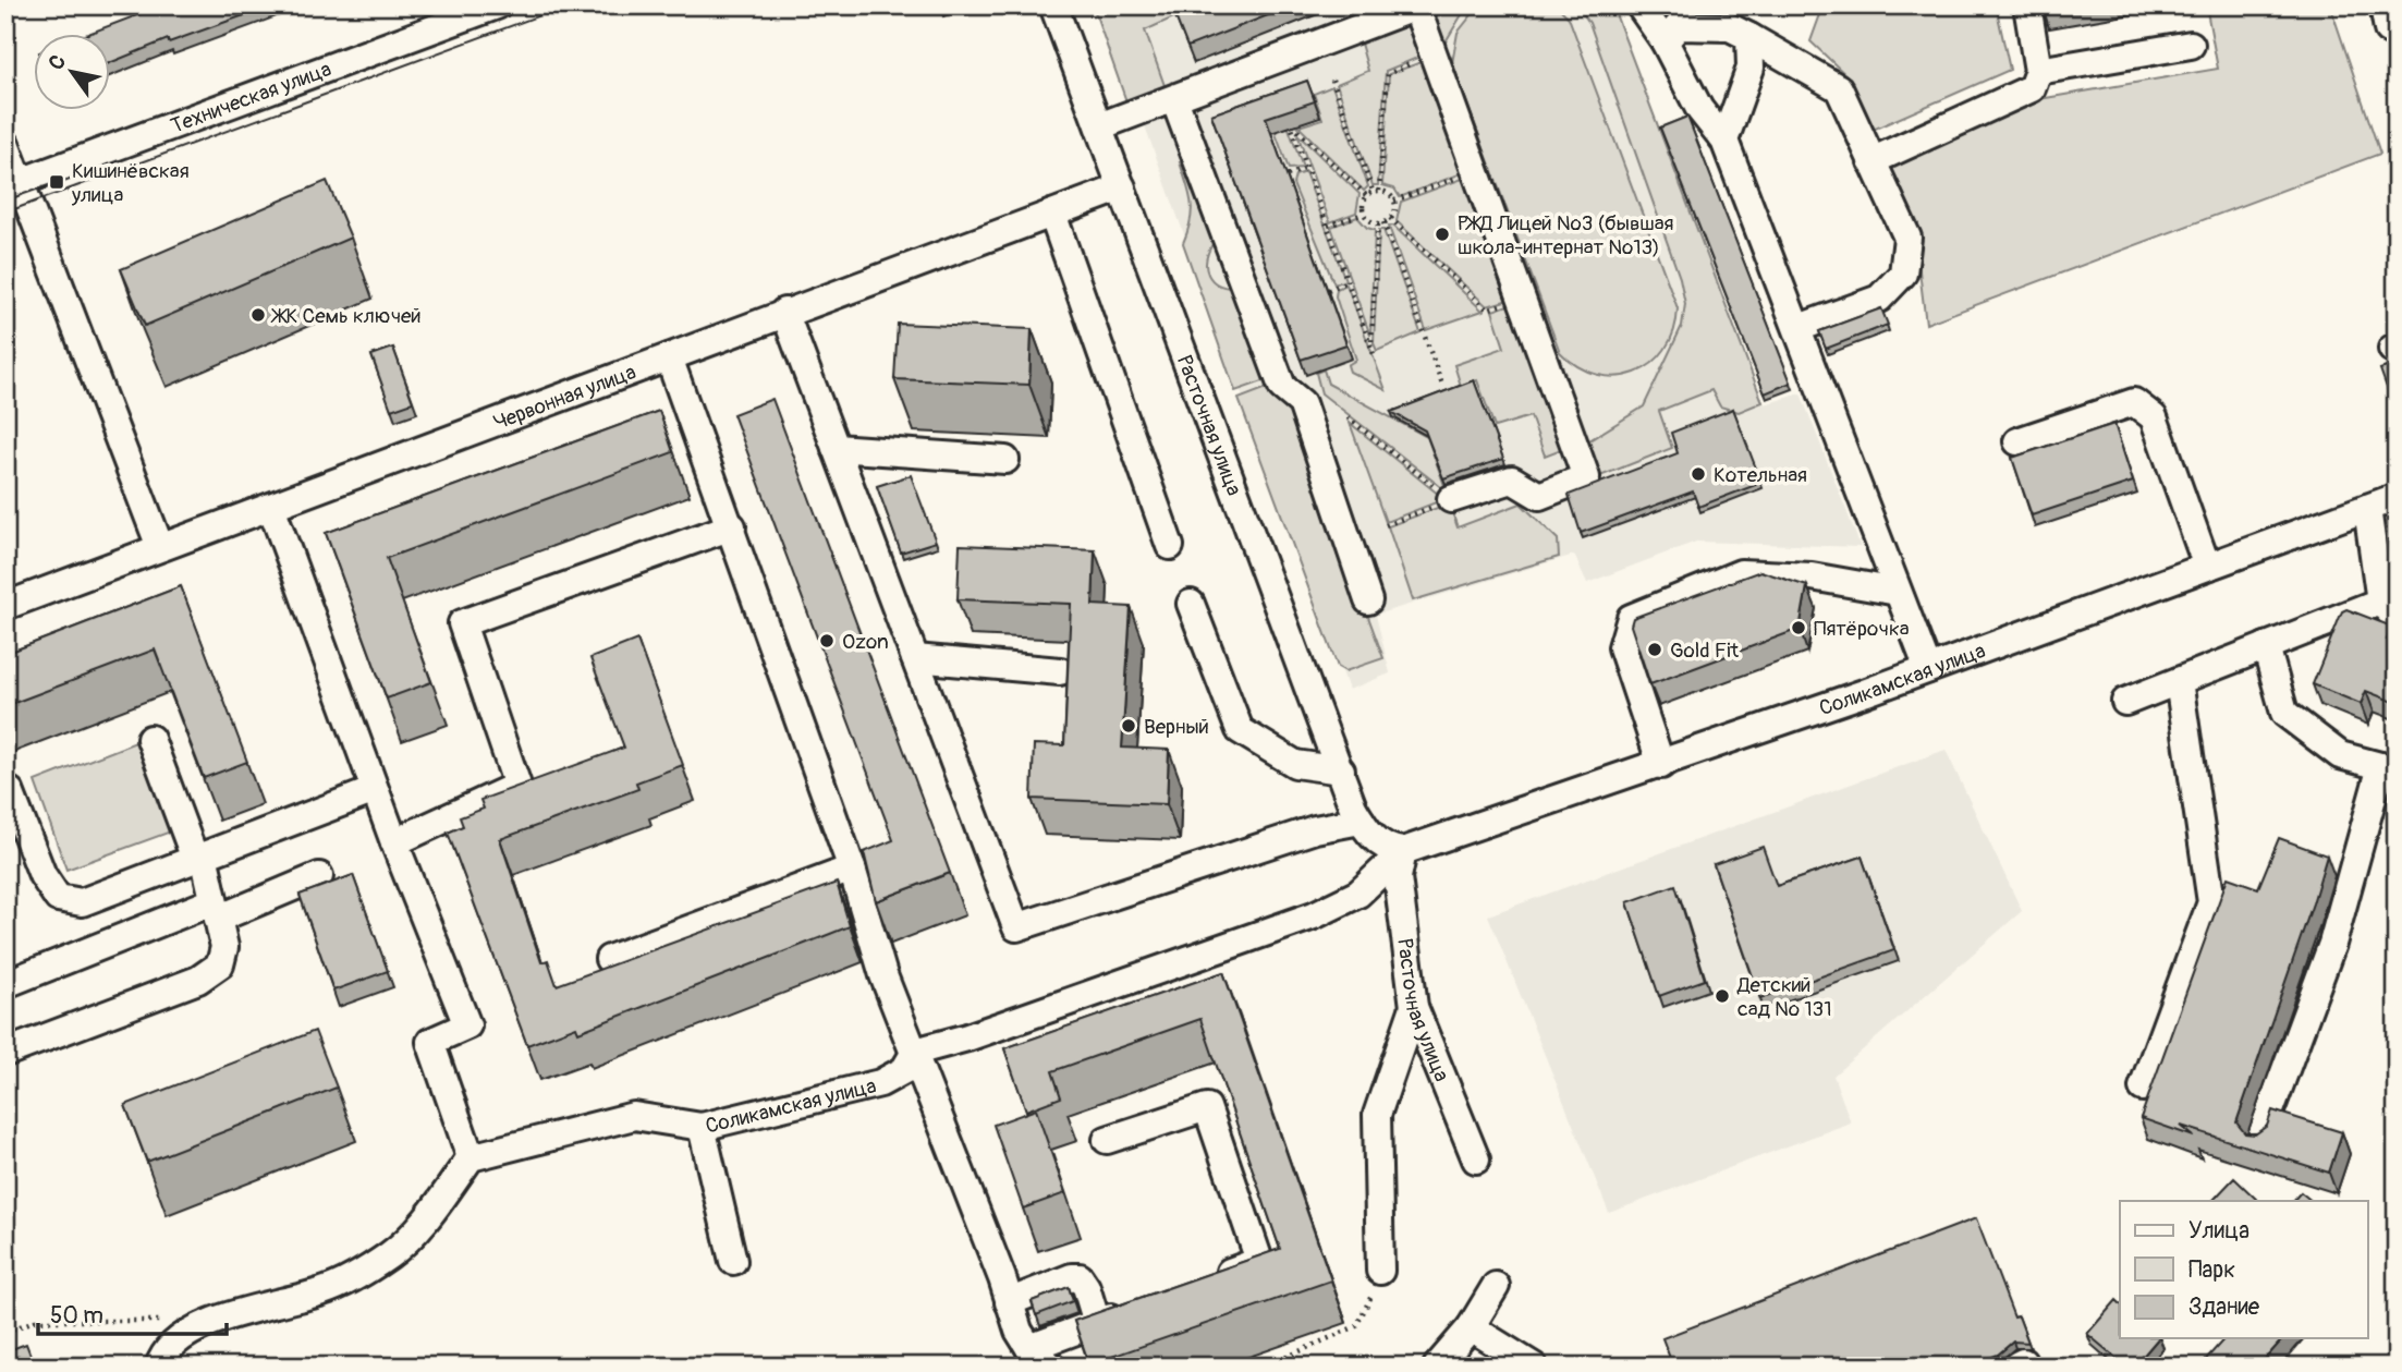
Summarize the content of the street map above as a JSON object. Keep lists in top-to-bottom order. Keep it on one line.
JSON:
{"streets":{"street":["Техническая улица","Червонная улица","Расточная улица","Соликамская улица"]},"crossings":[["Червонная улица","Расточная улица"],["Расточная улица","Соликамская улица"]],"places":{"transit":["Кишинёвская улица"],"other":["РЖД Лицей №3 (бывшая школа-интернат №13)","ЖК Семь ключей","Котельная","Пятёрочка","Ozon","Gold Fit","Верный","Детский сад № 131"]},"legend":["Улица","Парк","Здание"],"scale_bar":"50 m","north":"top left"}
